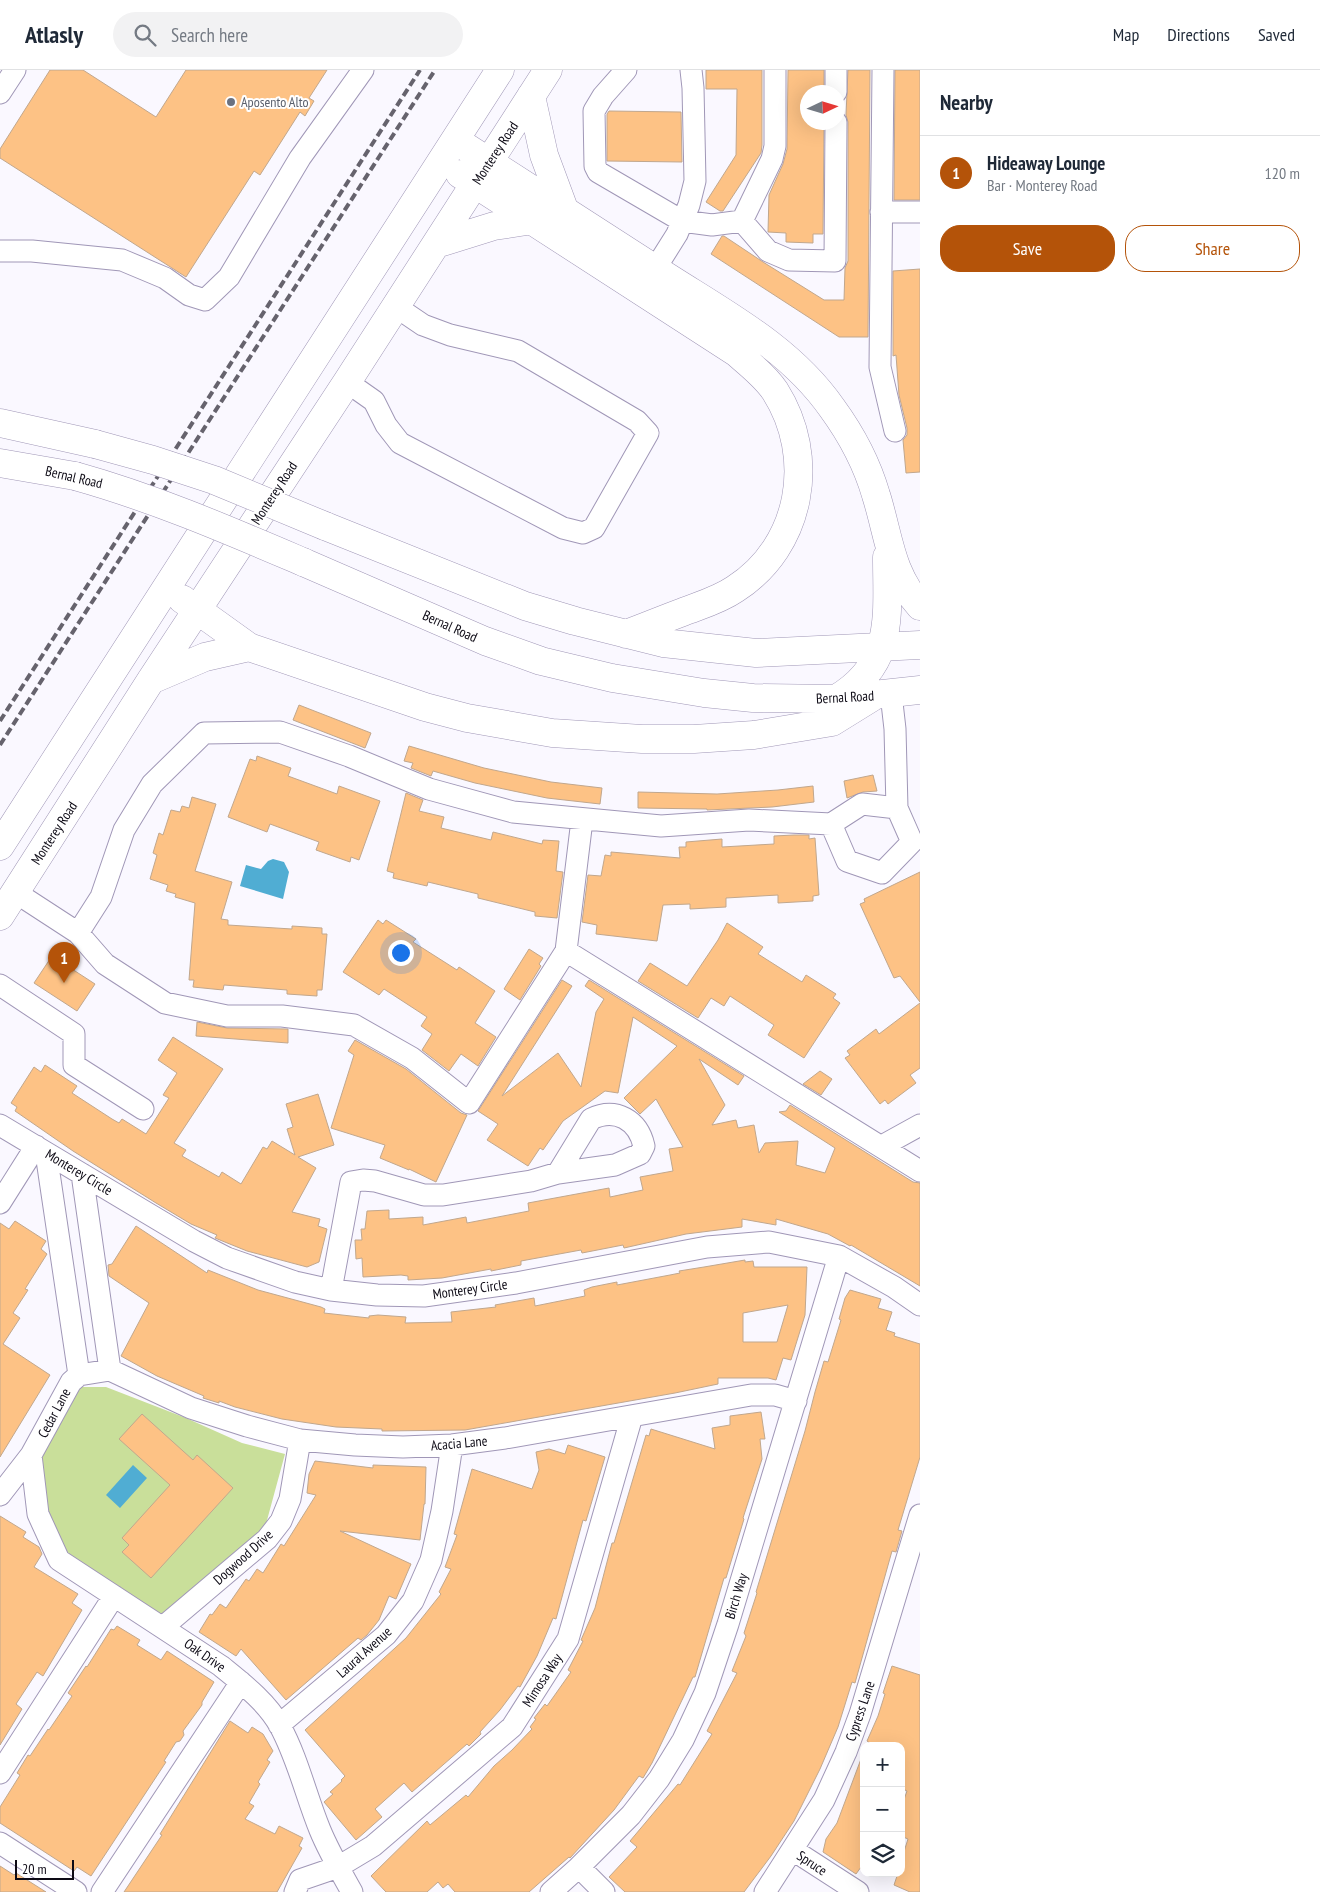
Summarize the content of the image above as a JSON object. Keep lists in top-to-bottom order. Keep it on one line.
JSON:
{"streets":{"main road":["Monterey Road","Bernal Road"],"street":["Monterey Circle","Cedar Lane","Acacia Lane","Dogwood Drive","Birch Way","Laural Avenue","Oak Drive","Mimosa Way","Cypress Lane","Spruce"]},"crossings":[["Monterey Circle","Birch Way"],["Cedar Lane","Acacia Lane"],["Cedar Lane","Oak Drive"],["Acacia Lane","Dogwood Drive"],["Acacia Lane","Birch Way"],["Acacia Lane","Laural Avenue"],["Acacia Lane","Mimosa Way"],["Dogwood Drive","Oak Drive"],["Laural Avenue","Oak Drive"],["Oak Drive","Mimosa Way"],["Cypress Lane","Spruce"]],"places":["Aposento Alto"],"scale_bar":"20 m","north":"right","page":{"header":"Atlasly","search":"Search here","nav":["Map","Directions","Saved"],"heading":"Nearby","list":[{"mark":"1","name":"Hideaway Lounge","note":"Bar · Monterey Road","value":"120 m"}],"buttons":["Save","Share"],"pins":"1","map_buttons":["+","−"],"scale":"20 m"}}
